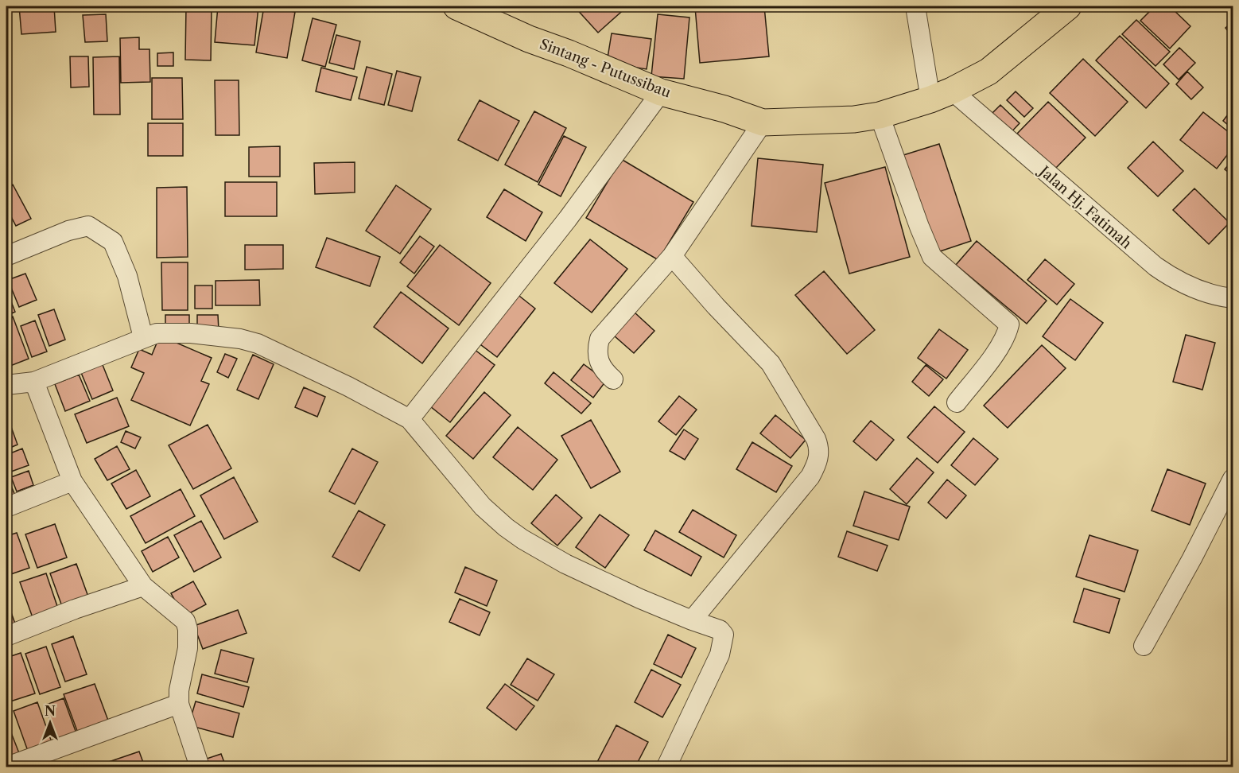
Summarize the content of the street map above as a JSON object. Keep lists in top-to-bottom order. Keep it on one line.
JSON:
{"streets":{"highway":["Sintang - Putussibau"],"street":["Jalan Hj. Fatimah"]},"crossings":[["Sintang - Putussibau","Jalan Hj. Fatimah"]],"north":"top"}
